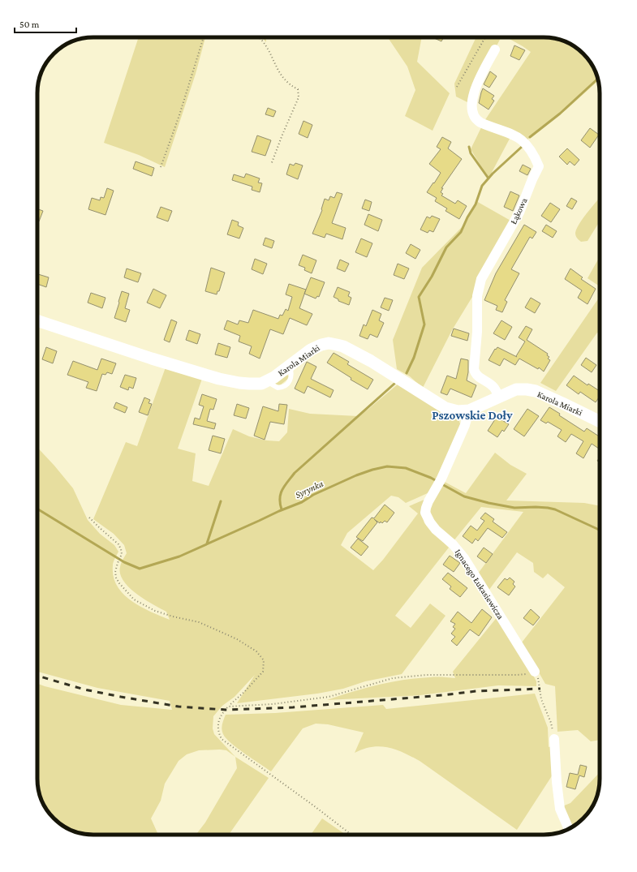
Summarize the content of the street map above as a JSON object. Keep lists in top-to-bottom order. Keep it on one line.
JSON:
{"streets":{"street":["Łąkowa","Karola Miarki","Ignacego Łukasiewicza"]},"crossings":[["Łąkowa","Karola Miarki"],["Karola Miarki","Ignacego Łukasiewicza"]],"districts":["Pszowskie Doły"],"water":["Syrynka"],"scale_bar":"50 m"}
